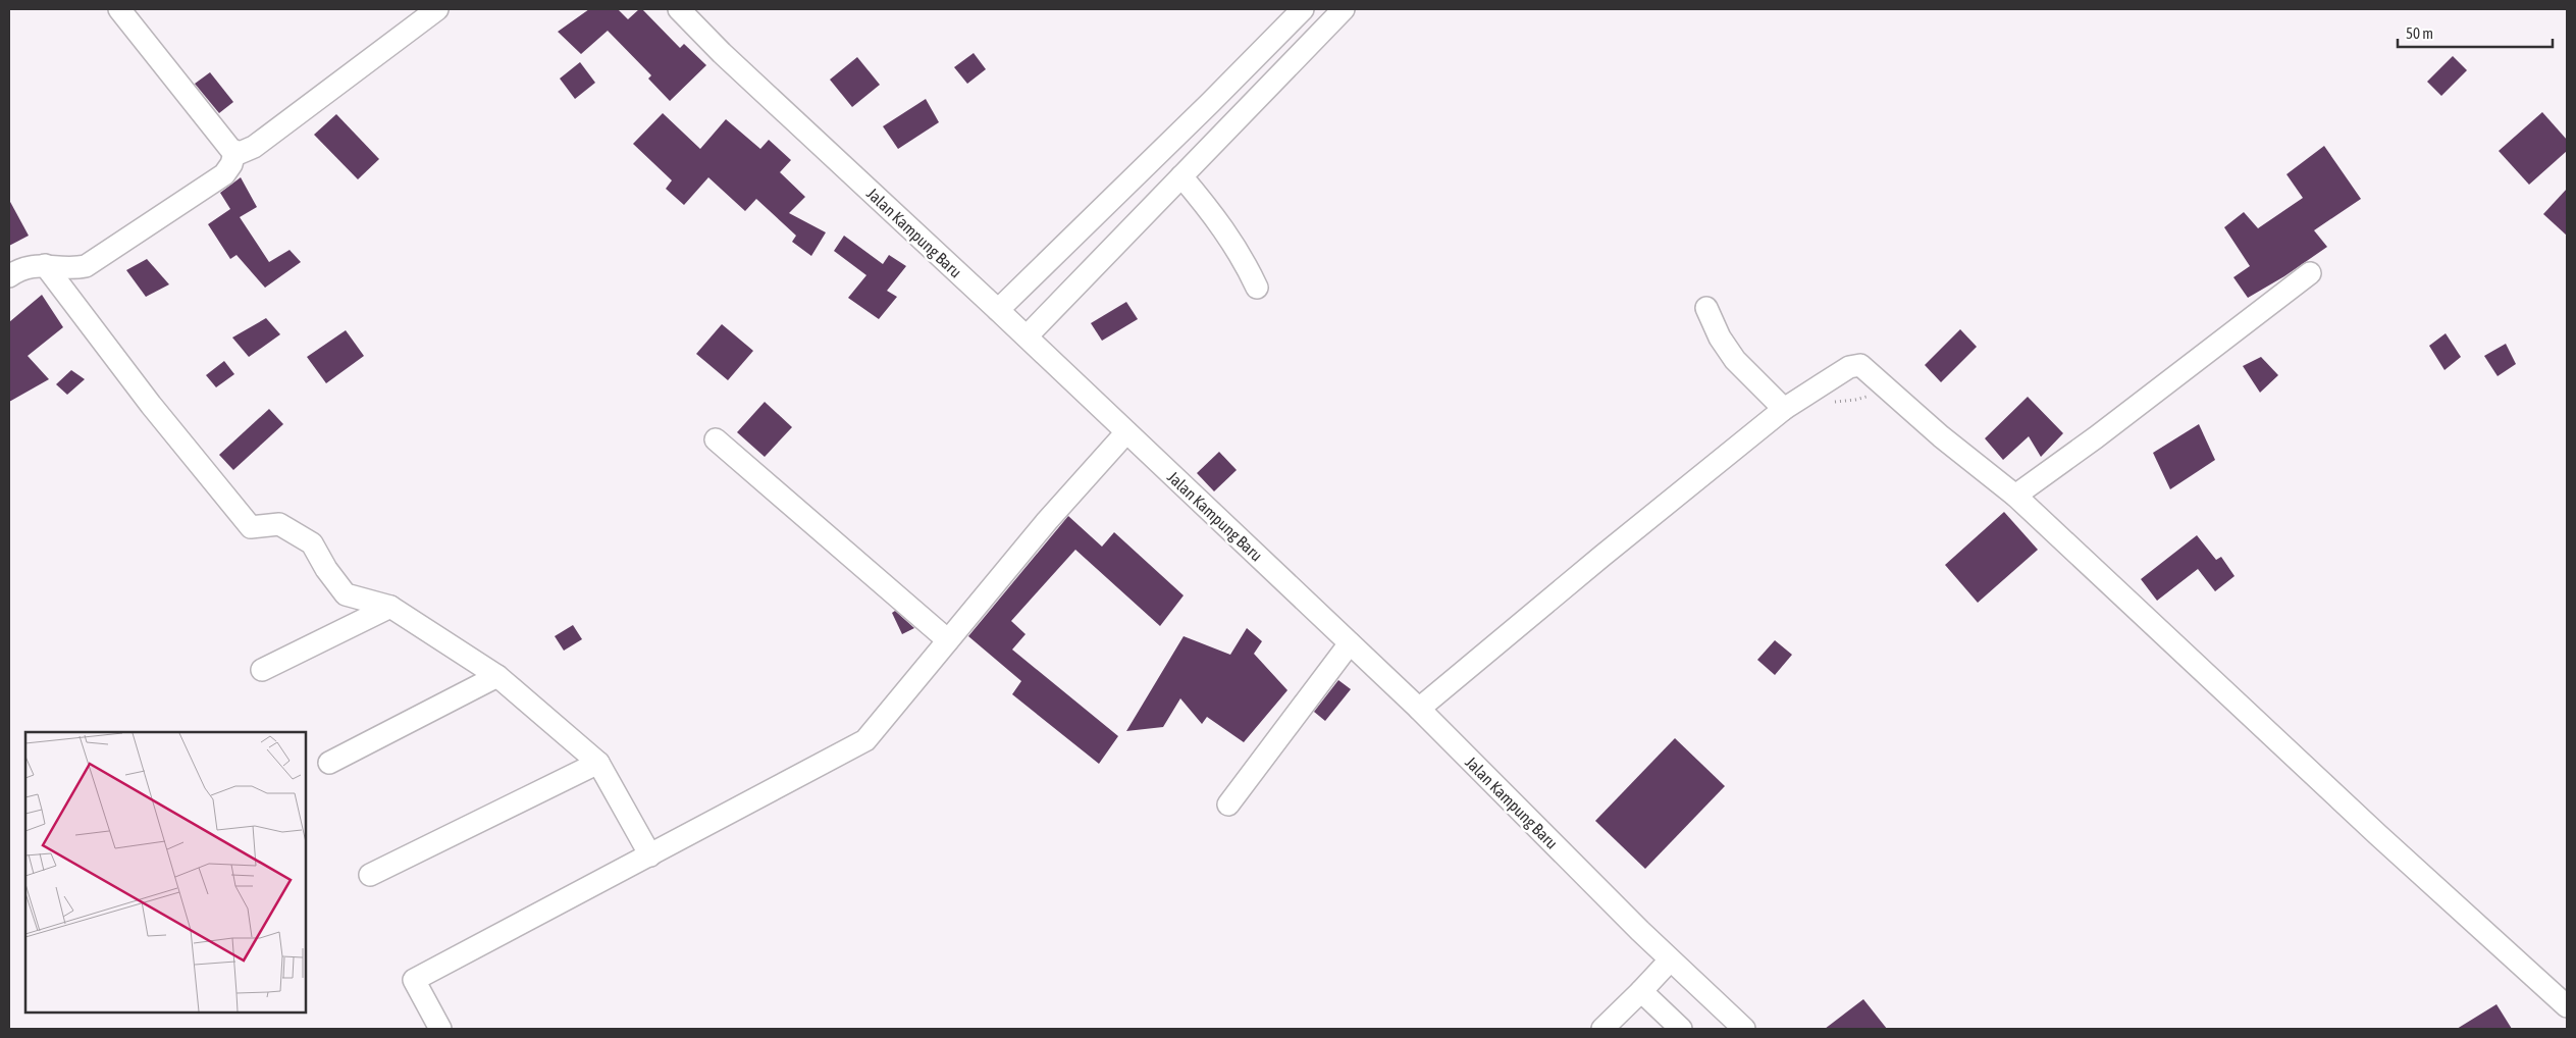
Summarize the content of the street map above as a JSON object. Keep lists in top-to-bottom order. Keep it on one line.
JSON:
{"streets":{"street":["Jalan Kampung Baru"]},"scale_bar":"50 m"}
